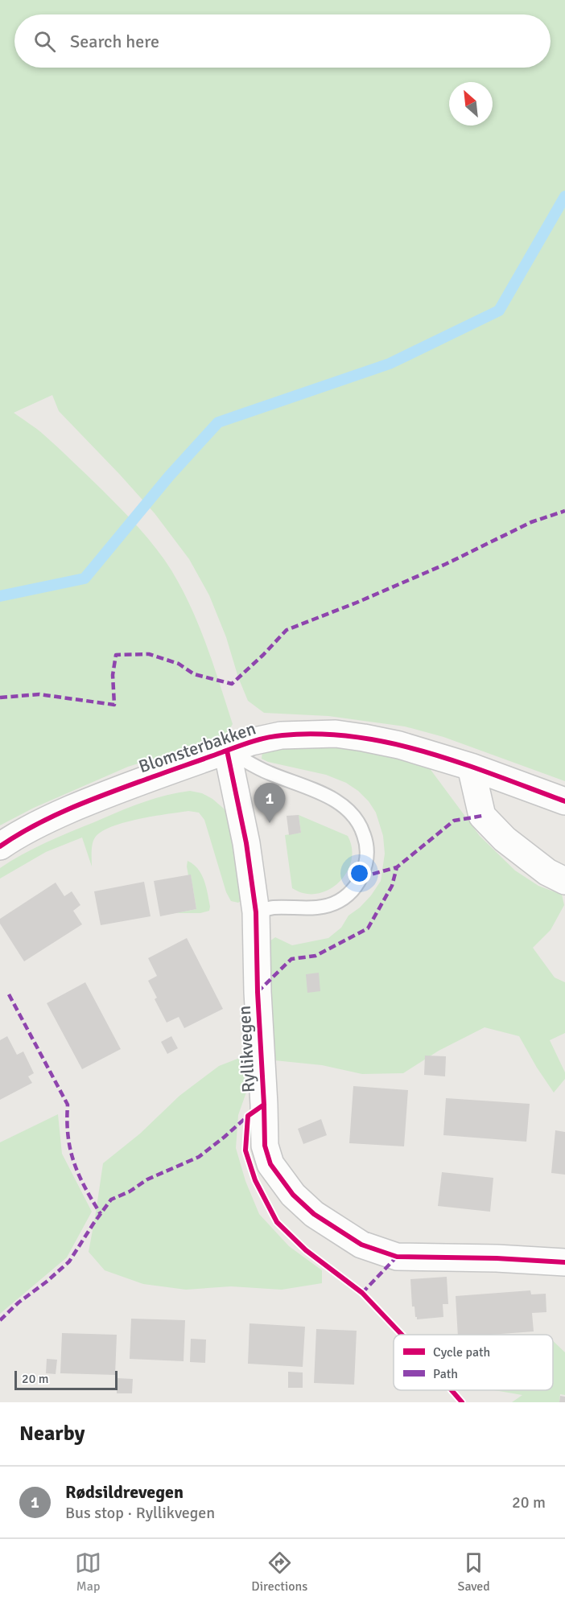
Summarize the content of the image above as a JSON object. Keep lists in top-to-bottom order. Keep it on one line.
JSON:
{"streets":{"street":["Blomsterbakken","Ryllikvegen"]},"crossings":[["Blomsterbakken","Ryllikvegen"]],"legend":["Cycle path","Path"],"scale_bar":"20 m","north":"top left","page":{"search":"Search here","pins":"1","scale":"20 m","heading":"Nearby","list":[{"mark":"1","name":"Rødsildrevegen","note":"Bus stop · Ryllikvegen","value":"20 m"}],"nav":["Map","Directions","Saved"]}}
